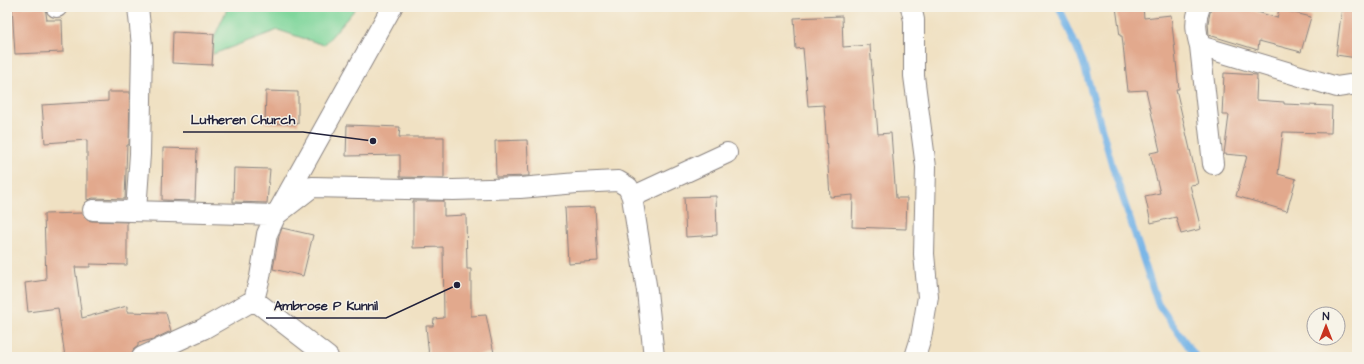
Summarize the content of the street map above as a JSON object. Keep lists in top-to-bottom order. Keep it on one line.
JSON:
{"places":["Lutheren Church","Ambrose P Kunnil"],"north":"top"}
